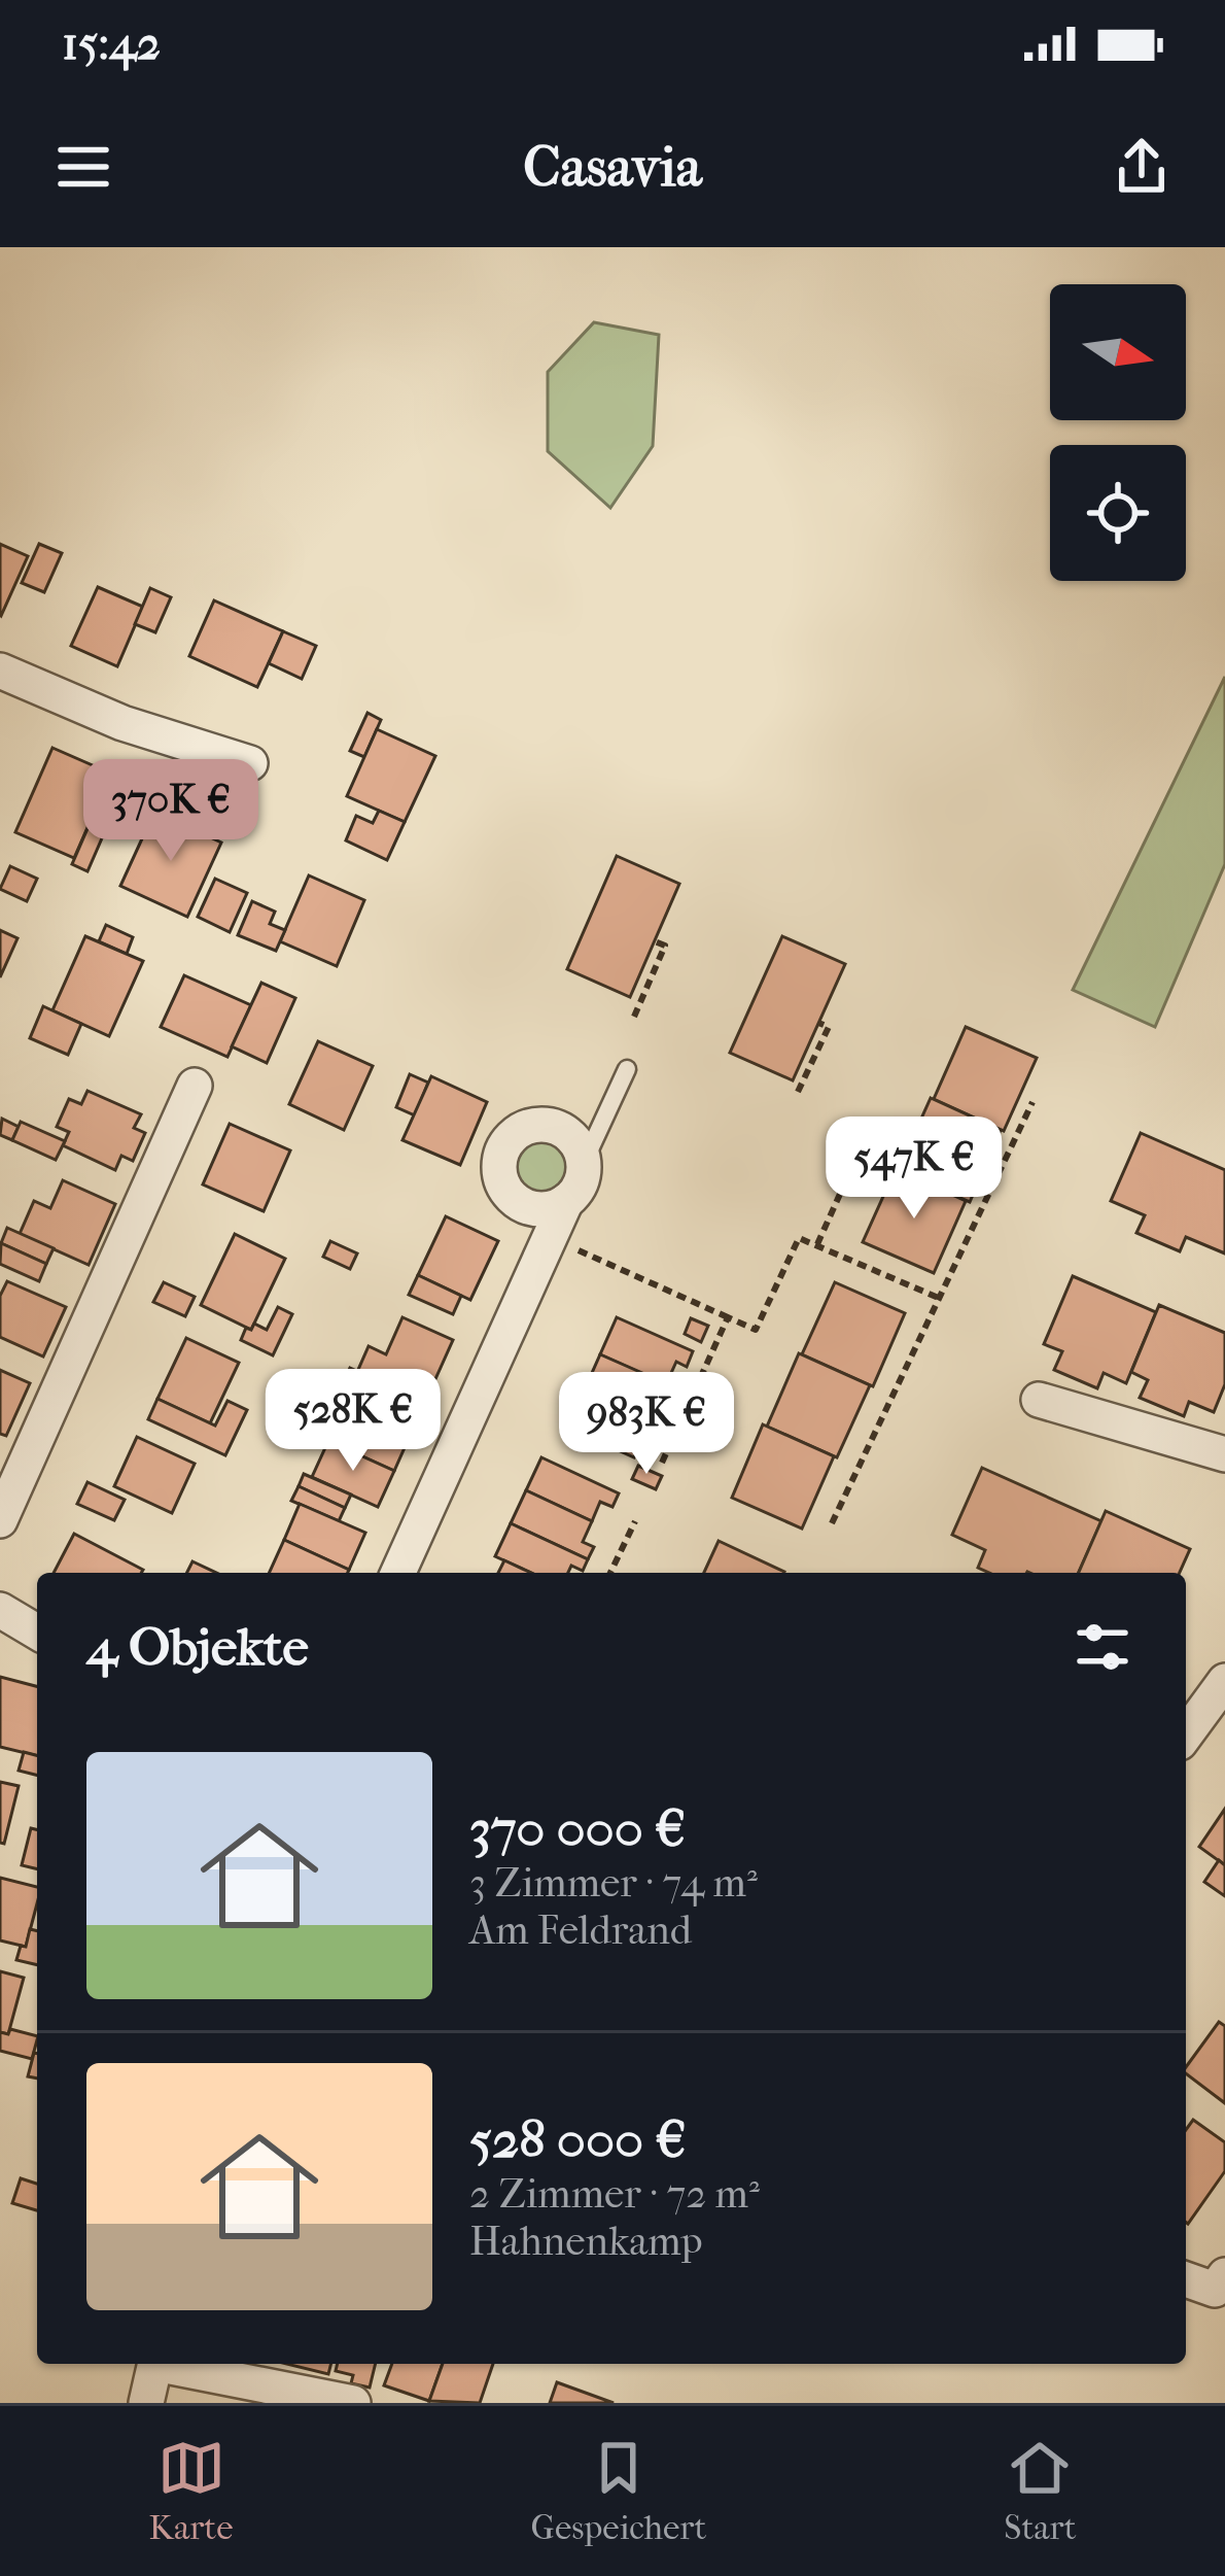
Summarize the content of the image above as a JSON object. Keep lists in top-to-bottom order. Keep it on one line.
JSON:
{"north":"right","page":{"status":"15:42","header":"Casavia","price":["370K €","547K €","528K €","983K €"],"heading":"4 Objekte","list":[{"name":"370 000 €","note":"3 Zimmer · 74 m² · Am Feldrand"},{"name":"528 000 €","note":"2 Zimmer · 72 m² · Hahnenkamp"}],"tabs":["Karte","Gespeichert","Start"]}}
